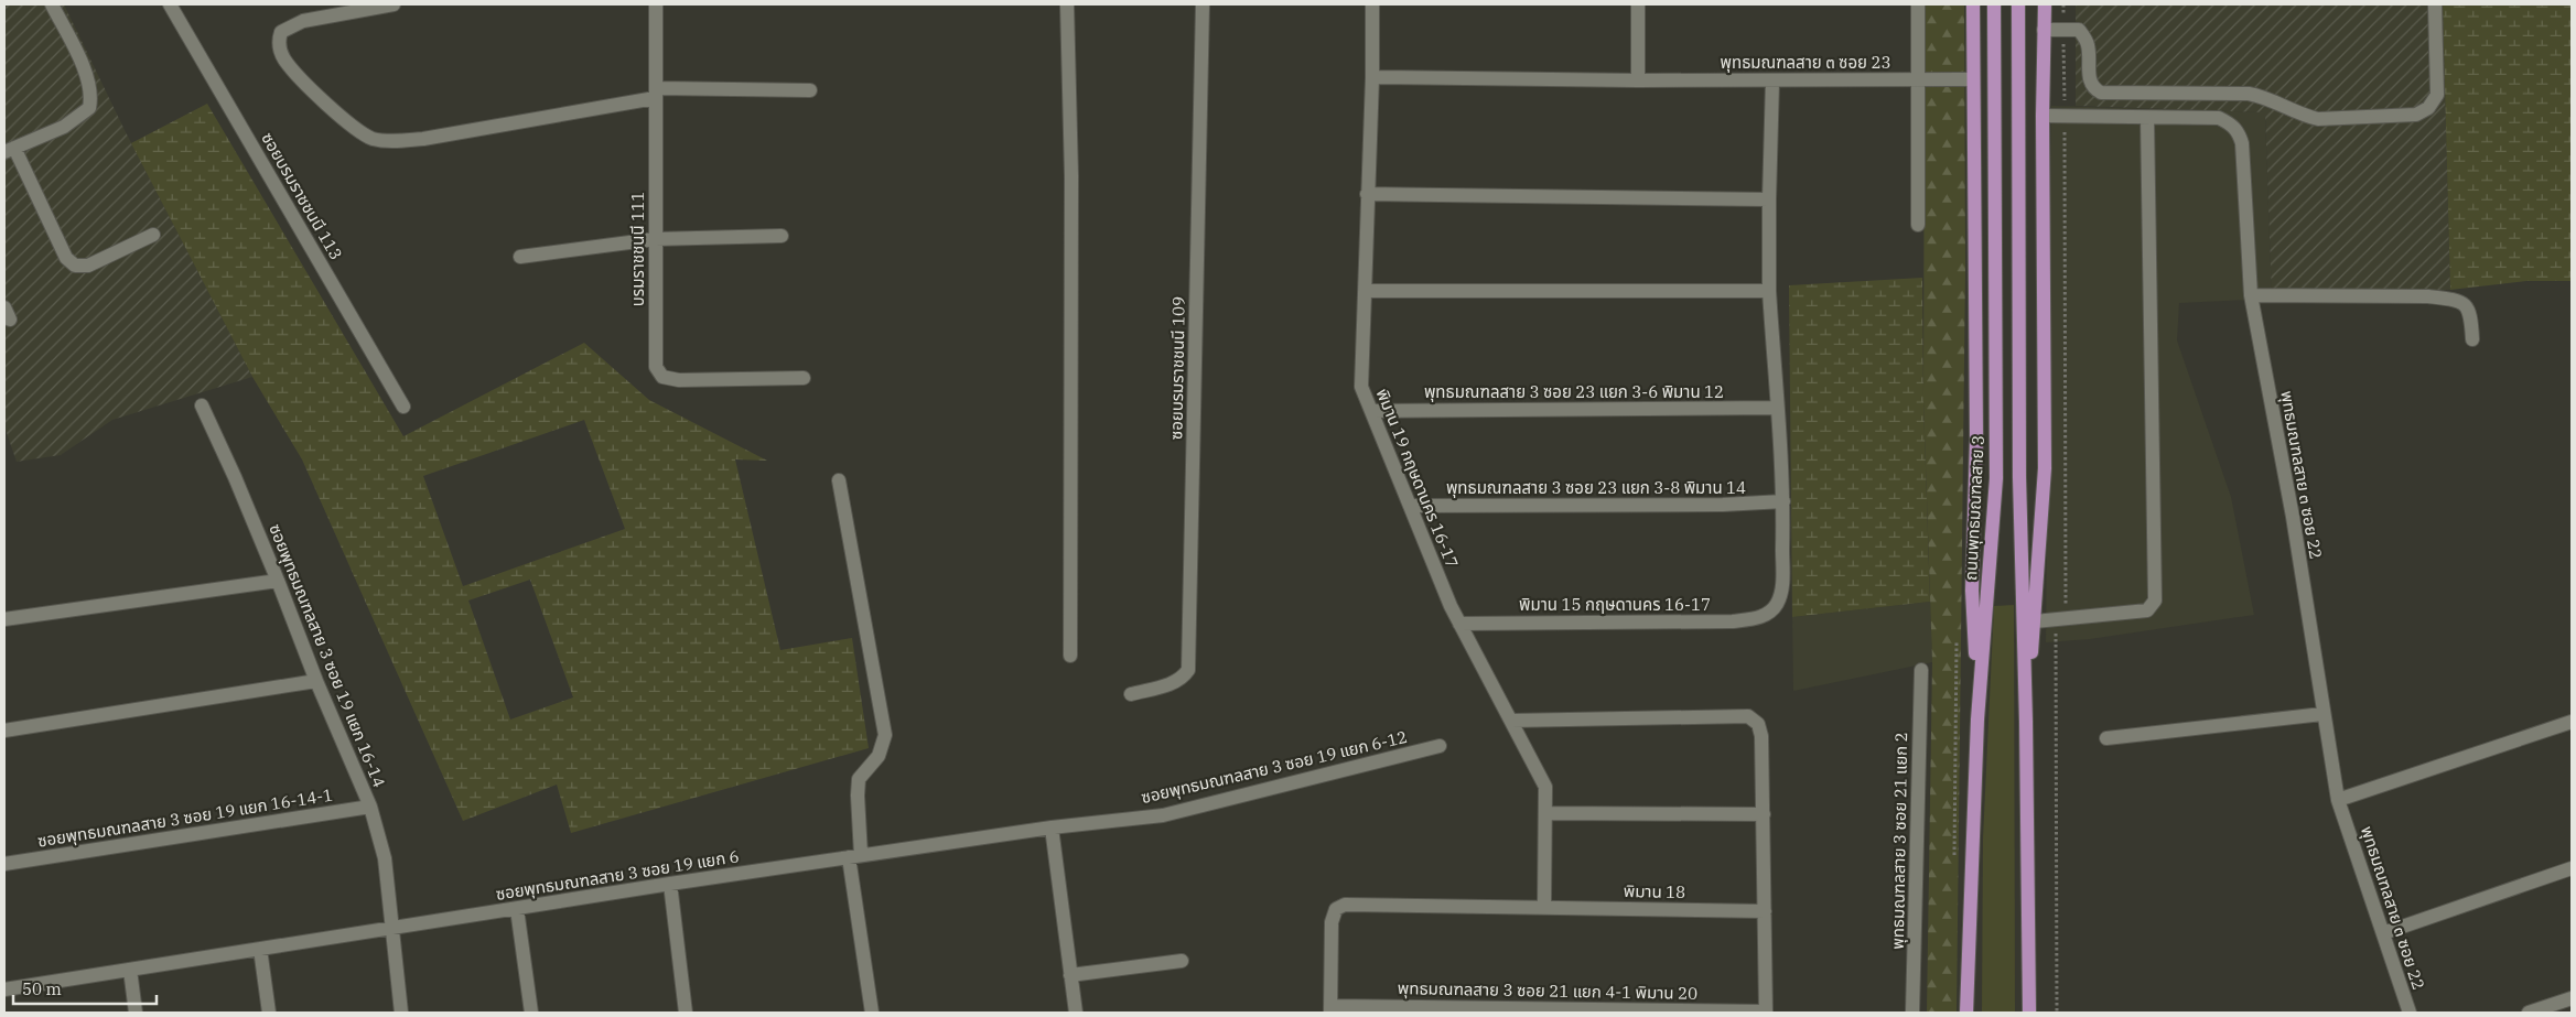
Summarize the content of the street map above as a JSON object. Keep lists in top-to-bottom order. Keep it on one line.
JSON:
{"streets":{"main road":["ถนนพุทธมณฑลสาย 3"],"street":["พุทธมณฑลสาย ๓ ซอย 23","ซอยบรมราชชนนี 113","บรมราชชนนี 111","ซอยบรมราชชนนี 109","พุทธมณฑลสาย 3 ซอย 23 แยก 3-6 พิมาน 12","พุทธมณฑลสาย ๓ ซอย 22","พิมาน 19 กฤษดานคร 16-17","พุทธมณฑลสาย 3 ซอย 23 แยก 3-8 พิมาน 14","พิมาน 15 กฤษดานคร 16-17","ซอยพุทธมณฑลสาย 3 ซอย 19 แยก 16-14","ซอยพุทธมณฑลสาย 3 ซอย 19 แยก 6-12","ซอยพุทธมณฑลสาย 3 ซอย 19 แยก 16-14-1","พุทธมณฑลสาย 3 ซอย 21 แยก 2","ซอยพุทธมณฑลสาย 3 ซอย 19 แยก 6","พิมาน 18","พุทธมณฑลสาย 3 ซอย 21 แยก 4-1 พิมาน 20"]},"crossings":[["พุทธมณฑลสาย ๓ ซอย 23","พิมาน 19 กฤษดานคร 16-17"],["พุทธมณฑลสาย 3 ซอย 23 แยก 3-6 พิมาน 12","พิมาน 19 กฤษดานคร 16-17"],["พิมาน 19 กฤษดานคร 16-17","พุทธมณฑลสาย 3 ซอย 23 แยก 3-8 พิมาน 14"],["พิมาน 19 กฤษดานคร 16-17","พิมาน 15 กฤษดานคร 16-17"],["พิมาน 19 กฤษดานคร 16-17","พิมาน 18"],["พุทธมณฑลสาย 3 ซอย 23 แยก 3-8 พิมาน 14","พิมาน 15 กฤษดานคร 16-17"],["ซอยพุทธมณฑลสาย 3 ซอย 19 แยก 16-14","ซอยพุทธมณฑลสาย 3 ซอย 19 แยก 16-14-1"],["ซอยพุทธมณฑลสาย 3 ซอย 19 แยก 16-14","ซอยพุทธมณฑลสาย 3 ซอย 19 แยก 6"],["ซอยพุทธมณฑลสาย 3 ซอย 19 แยก 6-12","ซอยพุทธมณฑลสาย 3 ซอย 19 แยก 6"],["พิมาน 18","พุทธมณฑลสาย 3 ซอย 21 แยก 4-1 พิมาน 20"]],"scale_bar":"50 m"}
